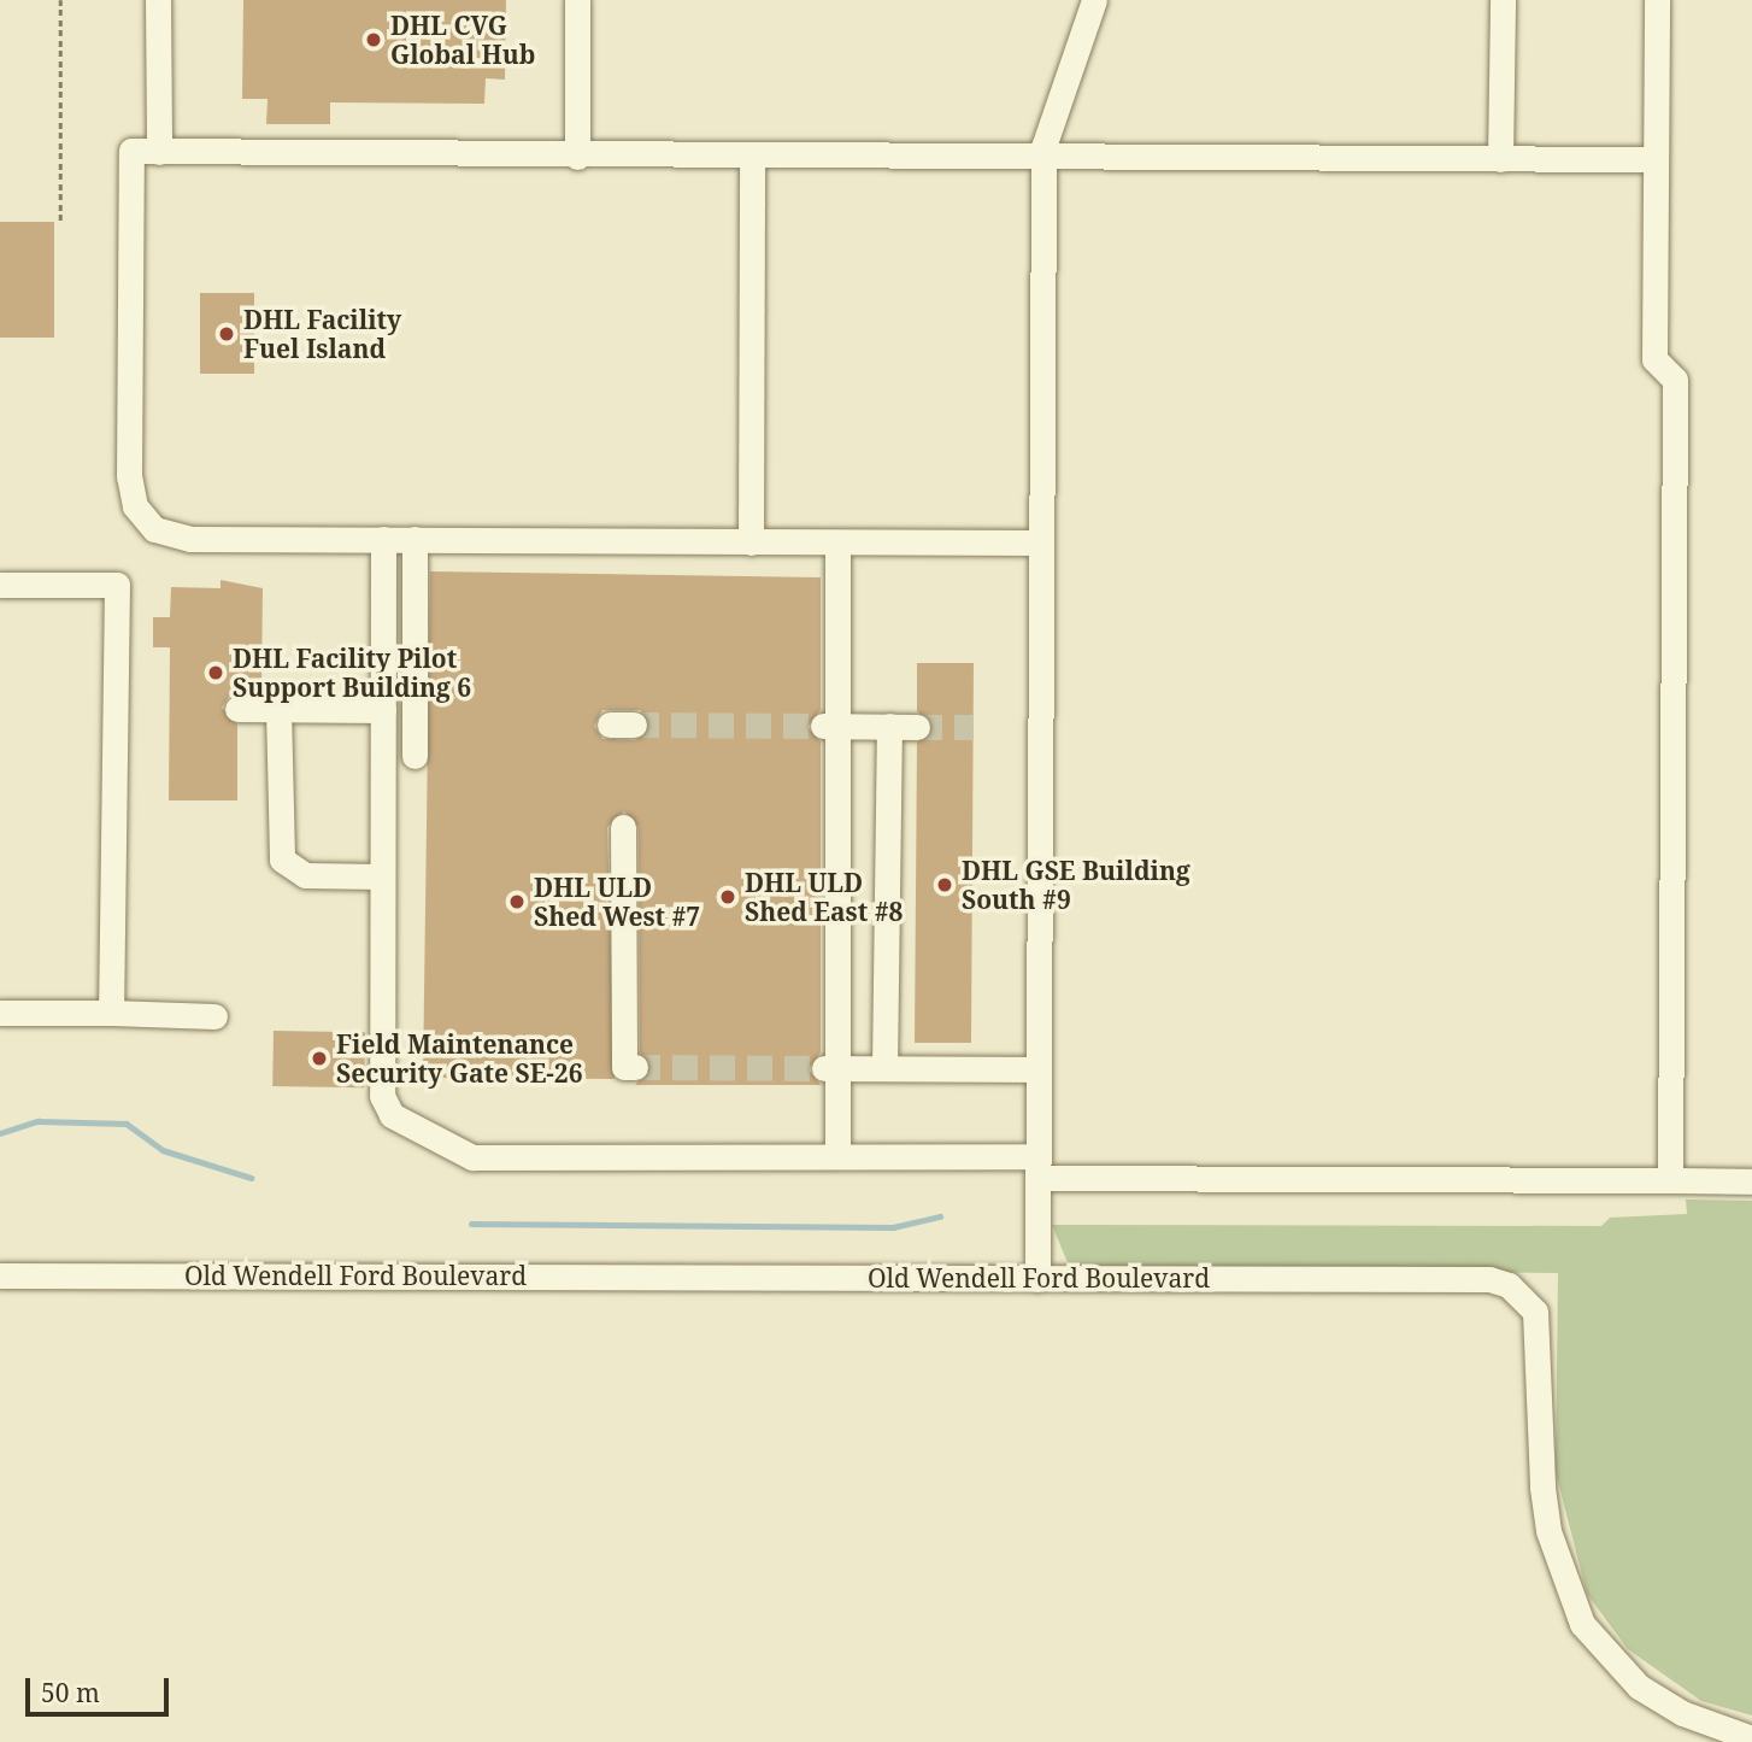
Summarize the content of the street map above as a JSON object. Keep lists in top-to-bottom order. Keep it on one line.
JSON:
{"streets":{"lane":["Old Wendell Ford Boulevard"]},"places":["DHL CVG Global Hub","DHL Facility Fuel Island","DHL Facility Pilot Support Building 6","DHL GSE Building South #9","DHL ULD Shed East #8","DHL ULD Shed West #7","Field Maintenance Security Gate SE-26"],"scale_bar":"50 m"}
